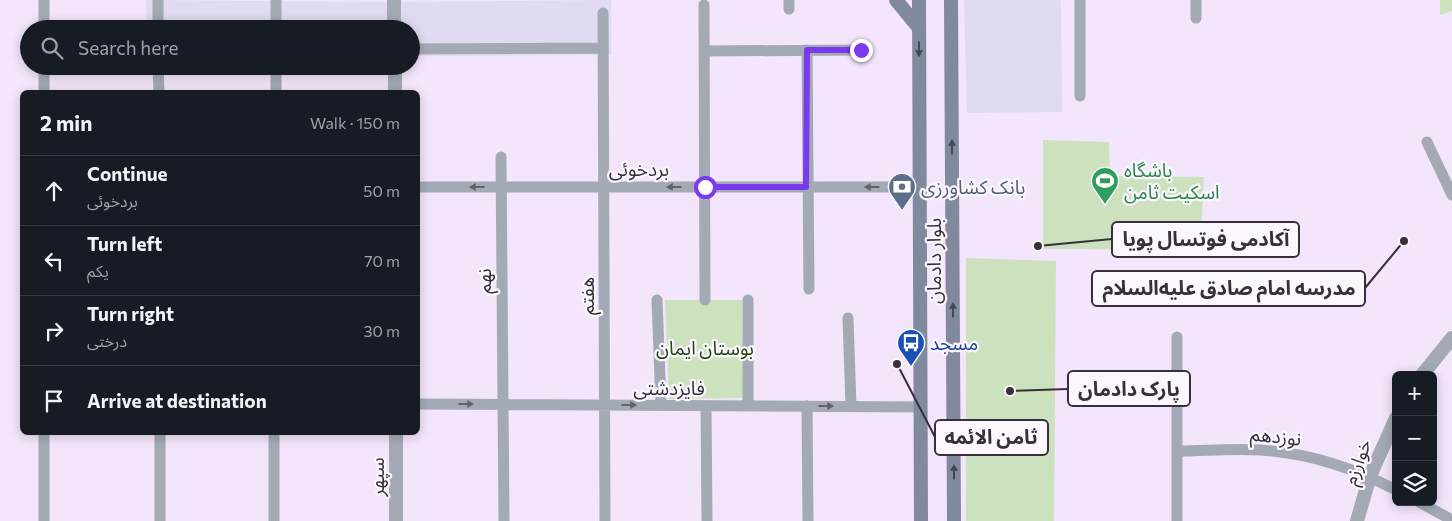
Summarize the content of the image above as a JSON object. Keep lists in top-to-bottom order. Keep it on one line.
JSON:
{"streets":{"main road":["بلوار دادمان"],"street":["بردخوئی","نهم","هفتم","فایزدشتی","نوزدهم","خوارزم","سپهر"]},"crossings":[["بردخوئی","بلوار دادمان"],["بردخوئی","نهم"],["بردخوئی","هفتم"],["بلوار دادمان","فایزدشتی"],["نهم","فایزدشتی"],["هفتم","فایزدشتی"],["نوزدهم","خوارزم"]],"one_way":["بردخوئی","فایزدشتی"],"parks":["بوستان ایمان"],"places":{"sports":["باشگاه اسکیت ثامن"],"bank":["بانک کشاورزی"],"other":["مدرسه امام صادق علیه‌السلام","آکادمی فوتسال پویا","ثامن الائمه","پارک دادمان"],"bus stop":["مسجد"]},"page":{"search":"Search here","heading":["2 min","Walk · 150 m"],"list":[["Continue","بردخوئی","50 m"],["Turn left","یکم","70 m"],["Turn right","درختی","30 m"],"Arrive at destination"],"map_buttons":["+","−"]}}
